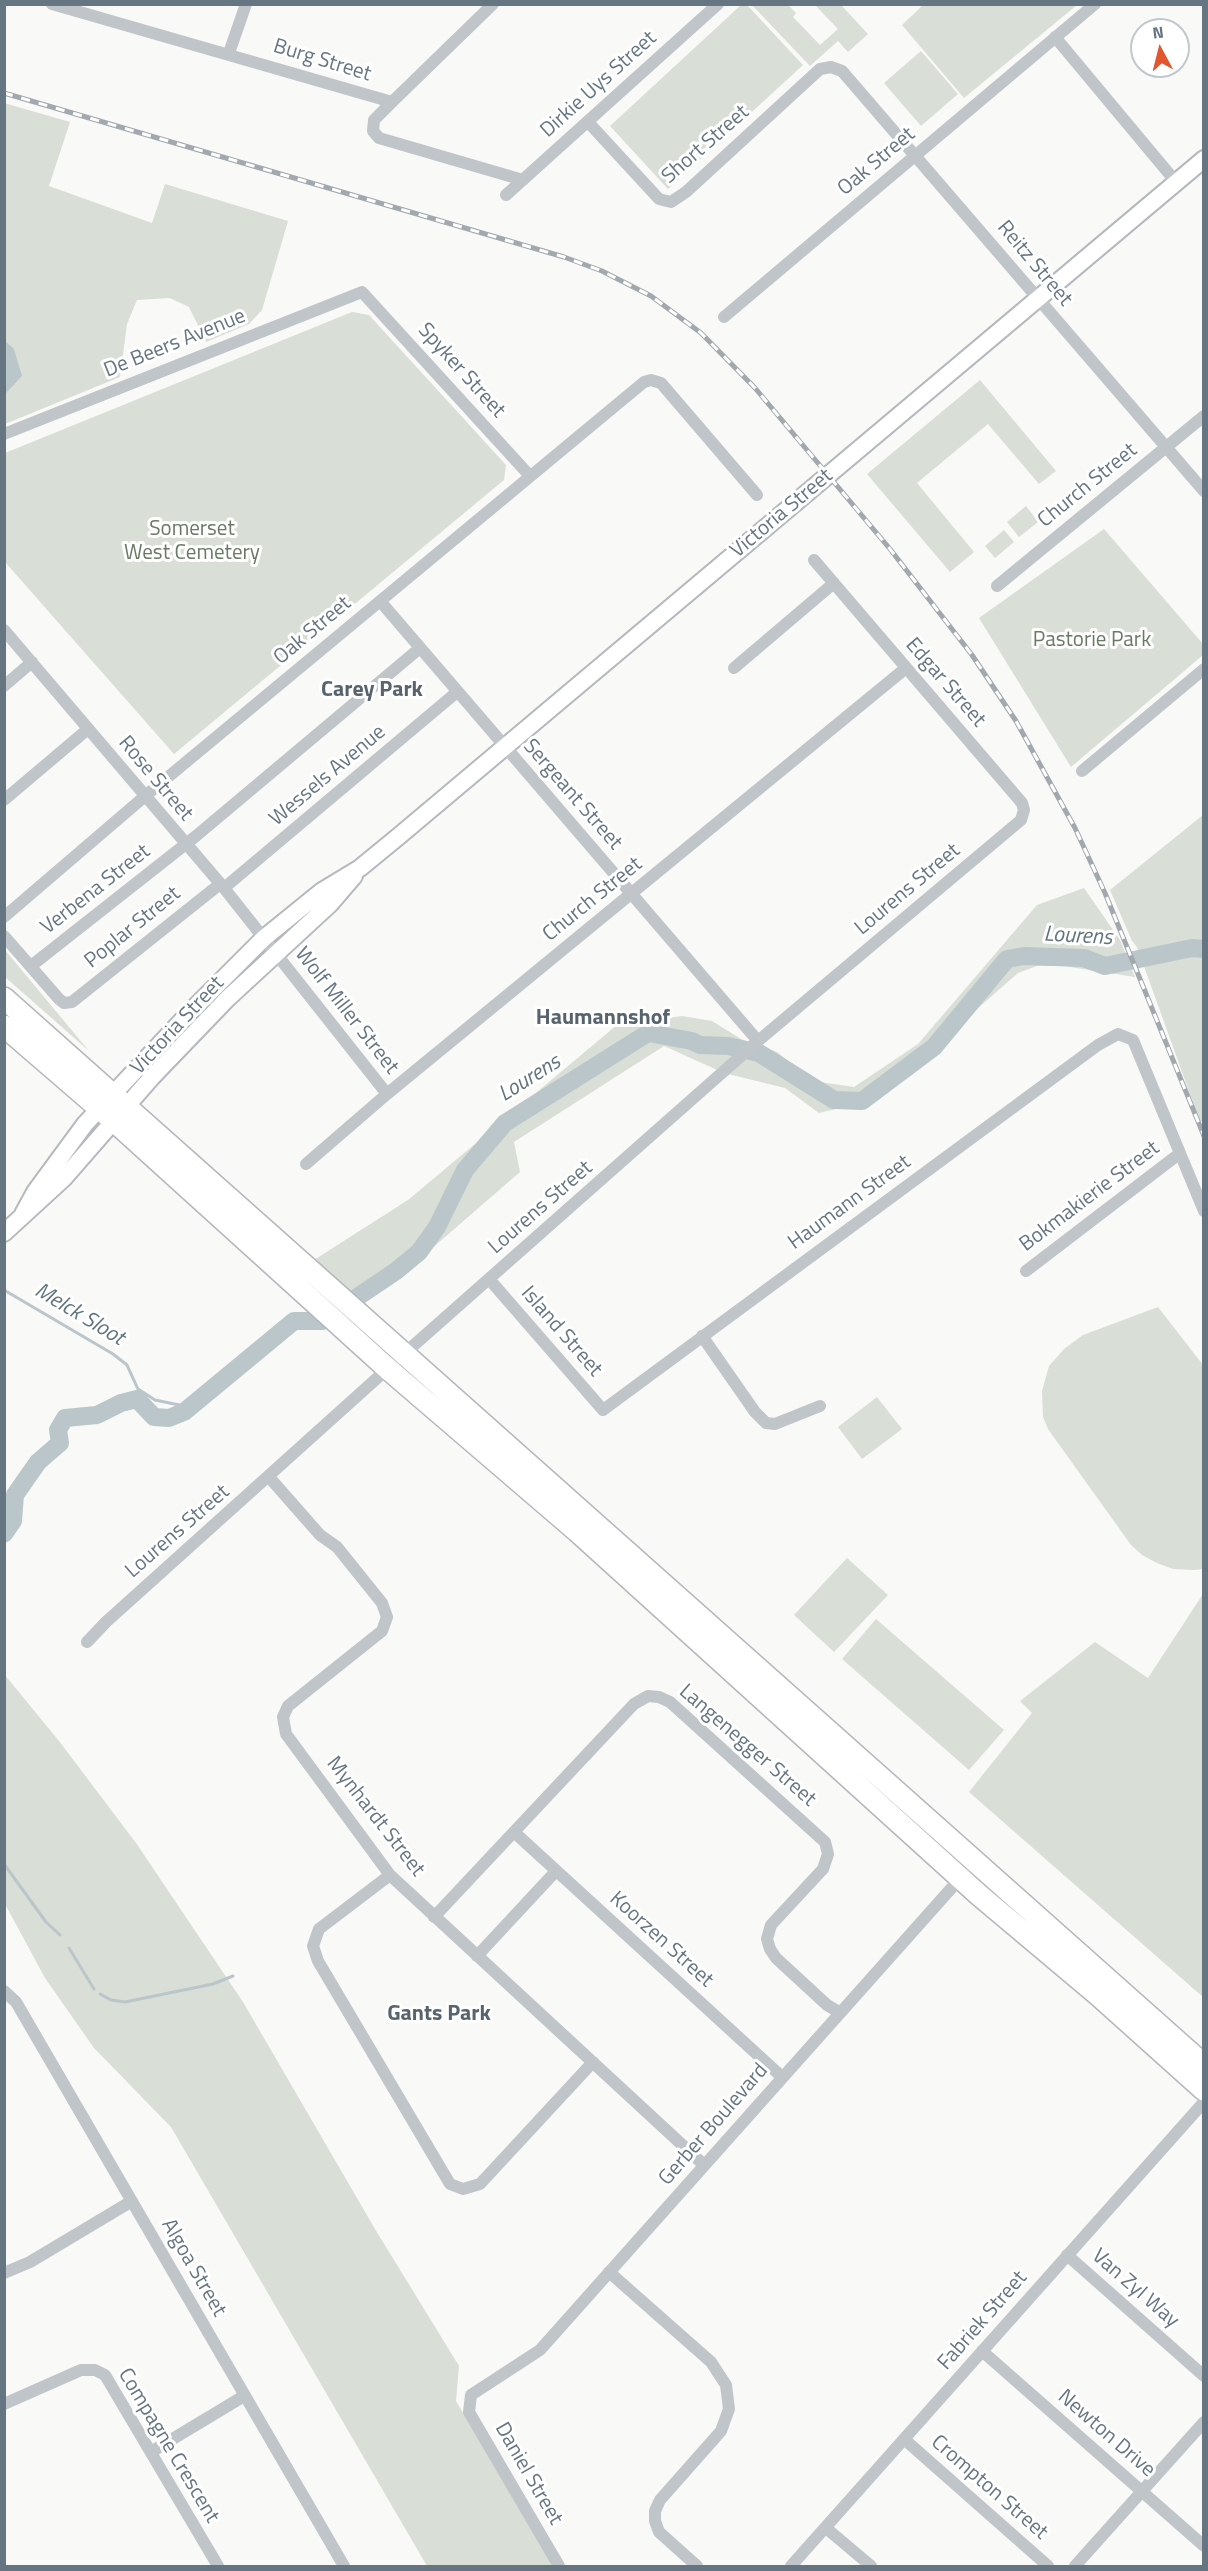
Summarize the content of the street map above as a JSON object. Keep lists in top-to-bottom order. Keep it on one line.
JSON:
{"streets":{"main road":["Victoria Street"],"street":["Burg Street","Dirkie Uys Street","Short Street","Oak Street","Reitz Street","De Beers Avenue","Spyker Street","Church Street","Edgar Street","Wessels Avenue","Rose Street","Sergeant Street","Verbena Street","Lourens Street","Poplar Street","Wolf Miller Street","Bokmakierie Street","Haumann Street","Island Street","Langenegger Street","Mynhardt Street","Koorzen Street","Gerber Boulevard","Algoa Street","Van Zyl Way","Fabriek Street","Newton Drive","Compagne Crescent","Daniel Street","Crompton Street"]},"crossings":[["Burg Street","Dirkie Uys Street"],["Dirkie Uys Street","Short Street"],["Short Street","Reitz Street"],["Oak Street","Reitz Street"],["Oak Street","Spyker Street"],["Oak Street","Rose Street"],["Oak Street","Sergeant Street"],["Reitz Street","Church Street"],["Reitz Street","Victoria Street"],["De Beers Avenue","Spyker Street"],["Church Street","Edgar Street"],["Church Street","Sergeant Street"],["Church Street","Wolf Miller Street"],["Victoria Street","Rose Street"],["Victoria Street","Sergeant Street"],["Victoria Street","Wolf Miller Street"],["Edgar Street","Lourens Street"],["Wessels Avenue","Rose Street"],["Wessels Avenue","Sergeant Street"],["Wessels Avenue","Poplar Street"],["Rose Street","Verbena Street"],["Rose Street","Poplar Street"],["Rose Street","Wolf Miller Street"],["Sergeant Street","Verbena Street"],["Sergeant Street","Lourens Street"],["Verbena Street","Poplar Street"],["Lourens Street","Island Street"],["Lourens Street","Mynhardt Street"],["Bokmakierie Street","Haumann Street"],["Haumann Street","Island Street"],["Langenegger Street","Mynhardt Street"],["Langenegger Street","Koorzen Street"],["Langenegger Street","Gerber Boulevard"],["Mynhardt Street","Gerber Boulevard"],["Koorzen Street","Gerber Boulevard"],["Gerber Boulevard","Daniel Street"],["Van Zyl Way","Fabriek Street"],["Fabriek Street","Newton Drive"],["Fabriek Street","Crompton Street"]],"districts":["Carey Park","Haumannshof","Gants Park"],"water":["Lourens","Melck Sloot"],"parks":["Somerset West Cemetery","Pastorie Park"],"north":"top"}
